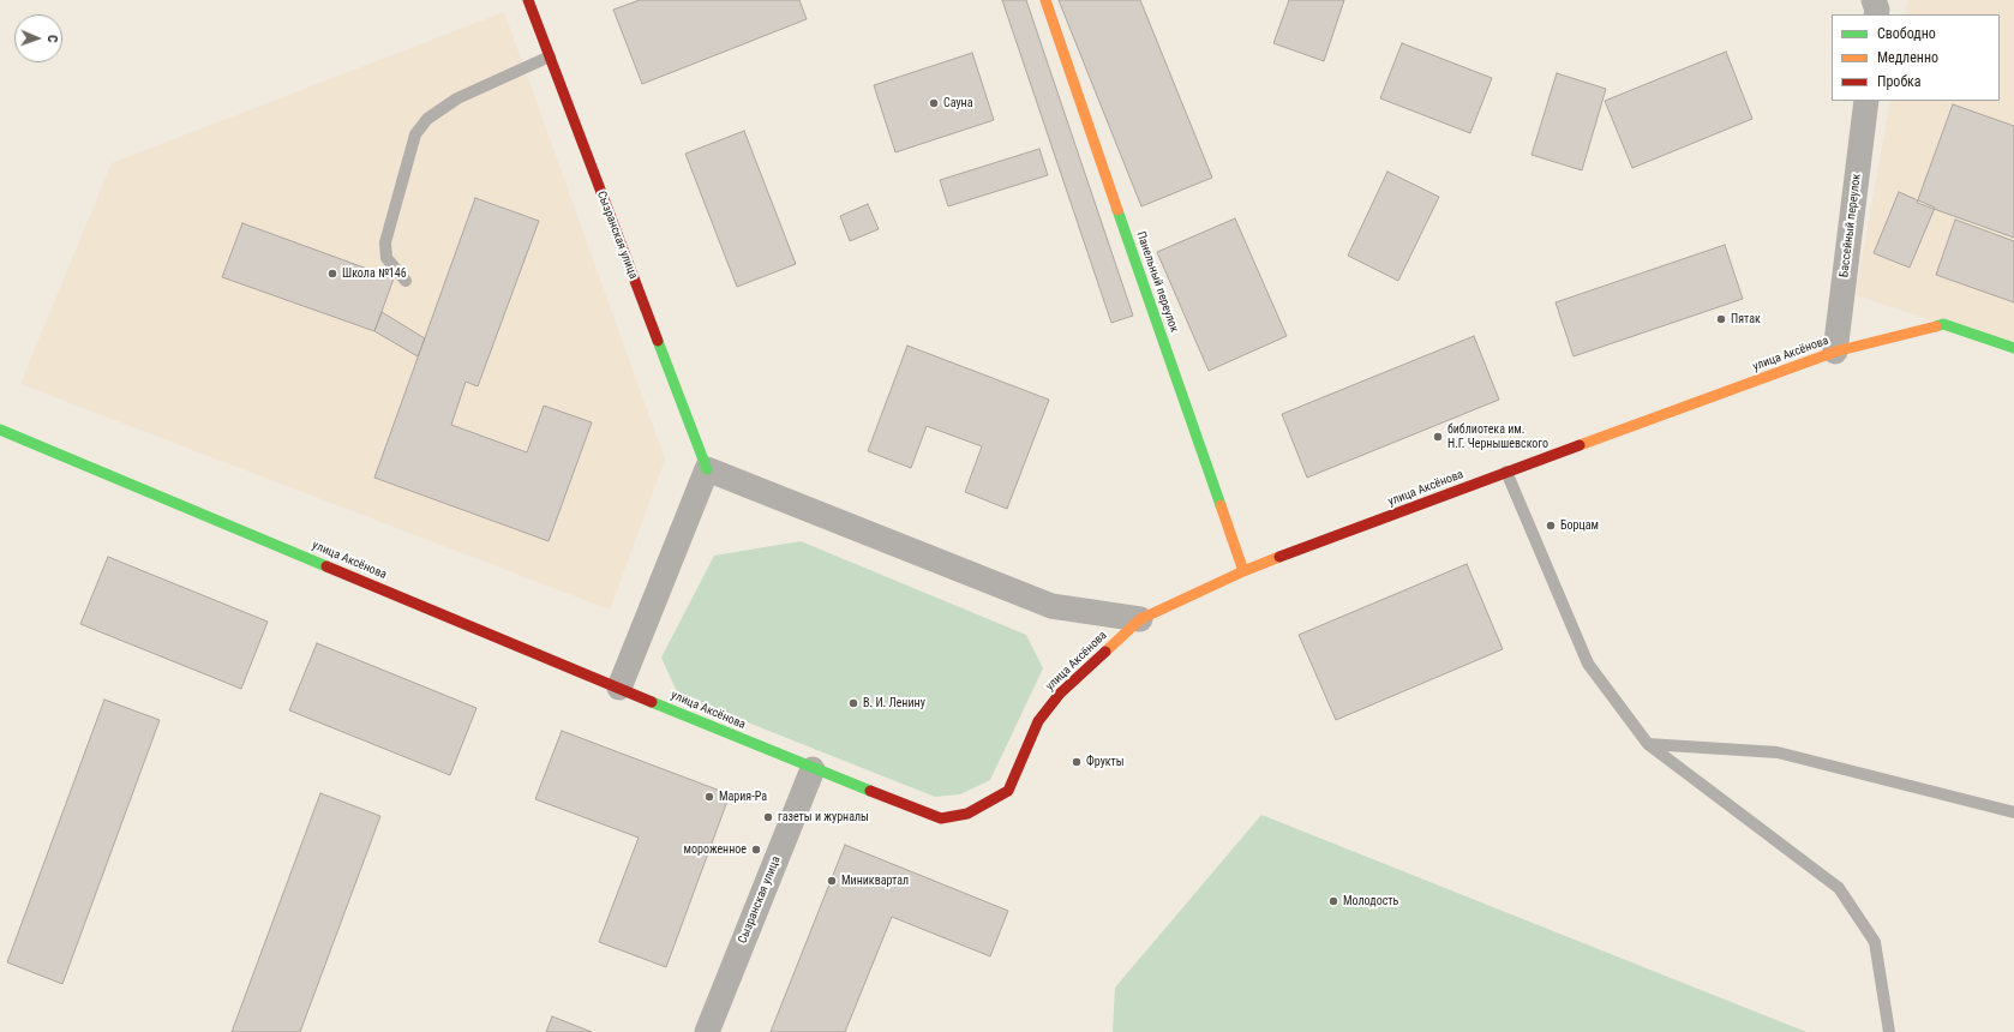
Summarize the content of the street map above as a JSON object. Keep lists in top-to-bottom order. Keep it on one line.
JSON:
{"streets":{"street":["Бассейный переулок","Сызранская улица","Панельный переулок","улица Аксёнова"]},"crossings":[["Бассейный переулок","улица Аксёнова"],["Сызранская улица","улица Аксёнова"],["Панельный переулок","улица Аксёнова"]],"places":["Сауна","Школа №146","Пятак","библиотека им. Н.Г. Чернышевского","Борцам","В. И. Ленину","Фрукты","Мария-Ра","газеты и журналы","мороженное","Миниквартал","Молодость"],"legend":["Свободно","Медленно","Пробка"],"north":"right"}
